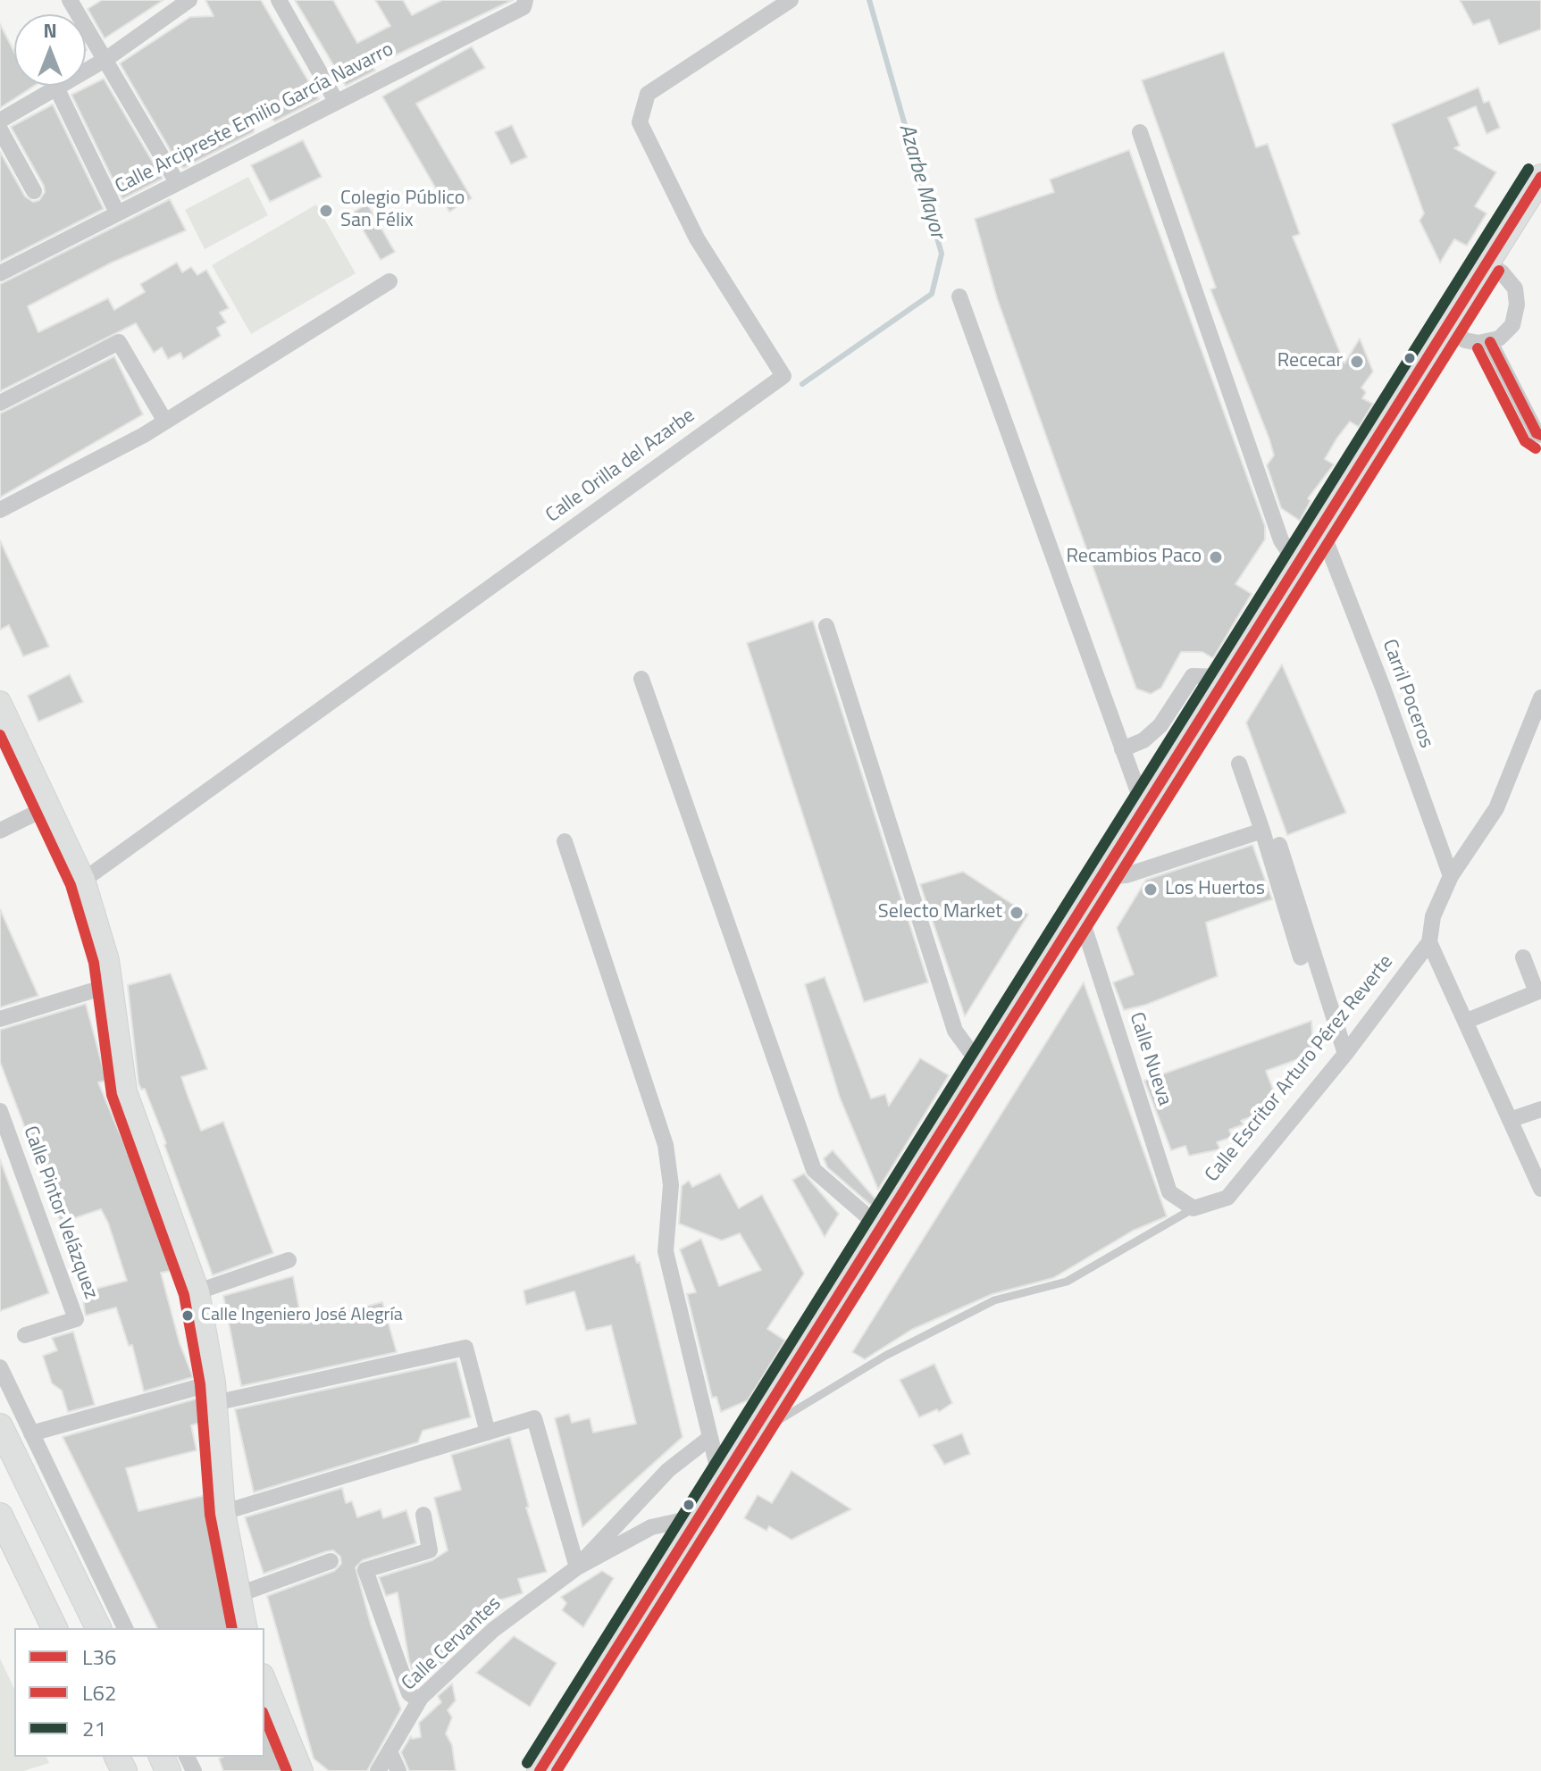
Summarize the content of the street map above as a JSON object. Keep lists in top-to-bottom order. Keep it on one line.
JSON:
{"streets":{"street":["Calle Arcipreste Emilio García Navarro","Calle Orilla del Azarbe","Carril Poceros","Calle Nueva","Calle Escritor Arturo Pérez Reverte","Calle Pintor Velázquez","Calle Cervantes"]},"crossings":[["Calle Nueva","Calle Escritor Arturo Pérez Reverte"]],"water":["Azarbe Mayor"],"places":["Colegio Público San Félix","Rececar","Recambios Paco","Los Huertos","Selecto Market","Calle Ingeniero José Alegría"],"lines":["transit line 21","transit line L36","transit line L62"],"legend":["L36","L62","21"],"north":"top"}
